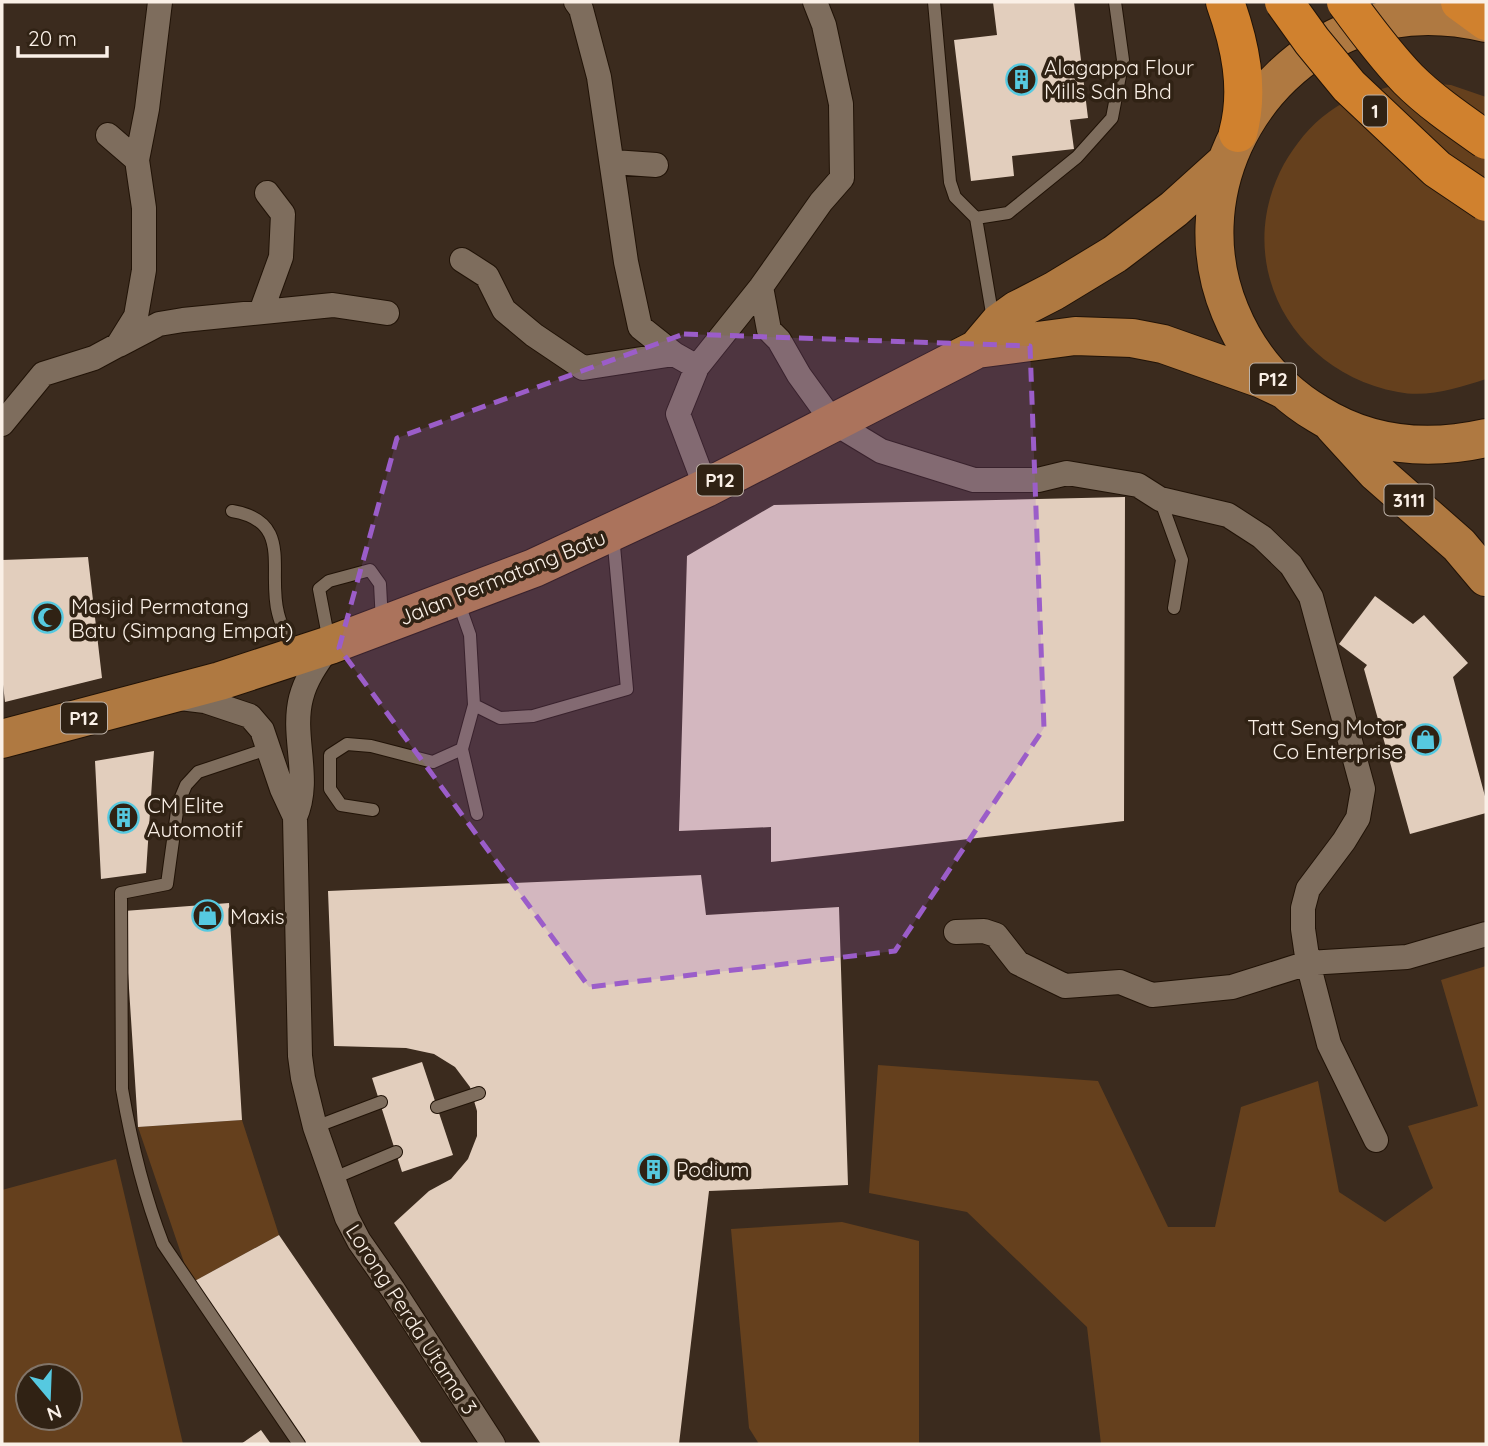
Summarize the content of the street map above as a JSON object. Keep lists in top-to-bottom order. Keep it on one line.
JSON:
{"streets":{"highway":["1"],"main road":["P12","3111","Jalan Permatang Batu"],"street":["Lorong Perda Utama 3"]},"crossings":[["P12","3111"],["P12","Jalan Permatang Batu"],["Jalan Permatang Batu","Lorong Perda Utama 3"]],"places":{"building":["Alagappa Flour Mills Sdn Bhd","CM Elite Automotif","Podium"],"mosque":["Masjid Permatang Batu (Simpang Empat)"],"shop":["Tatt Seng Motor Co Enterprise","Maxis"]},"scale_bar":"20 m","north":"bottom"}
